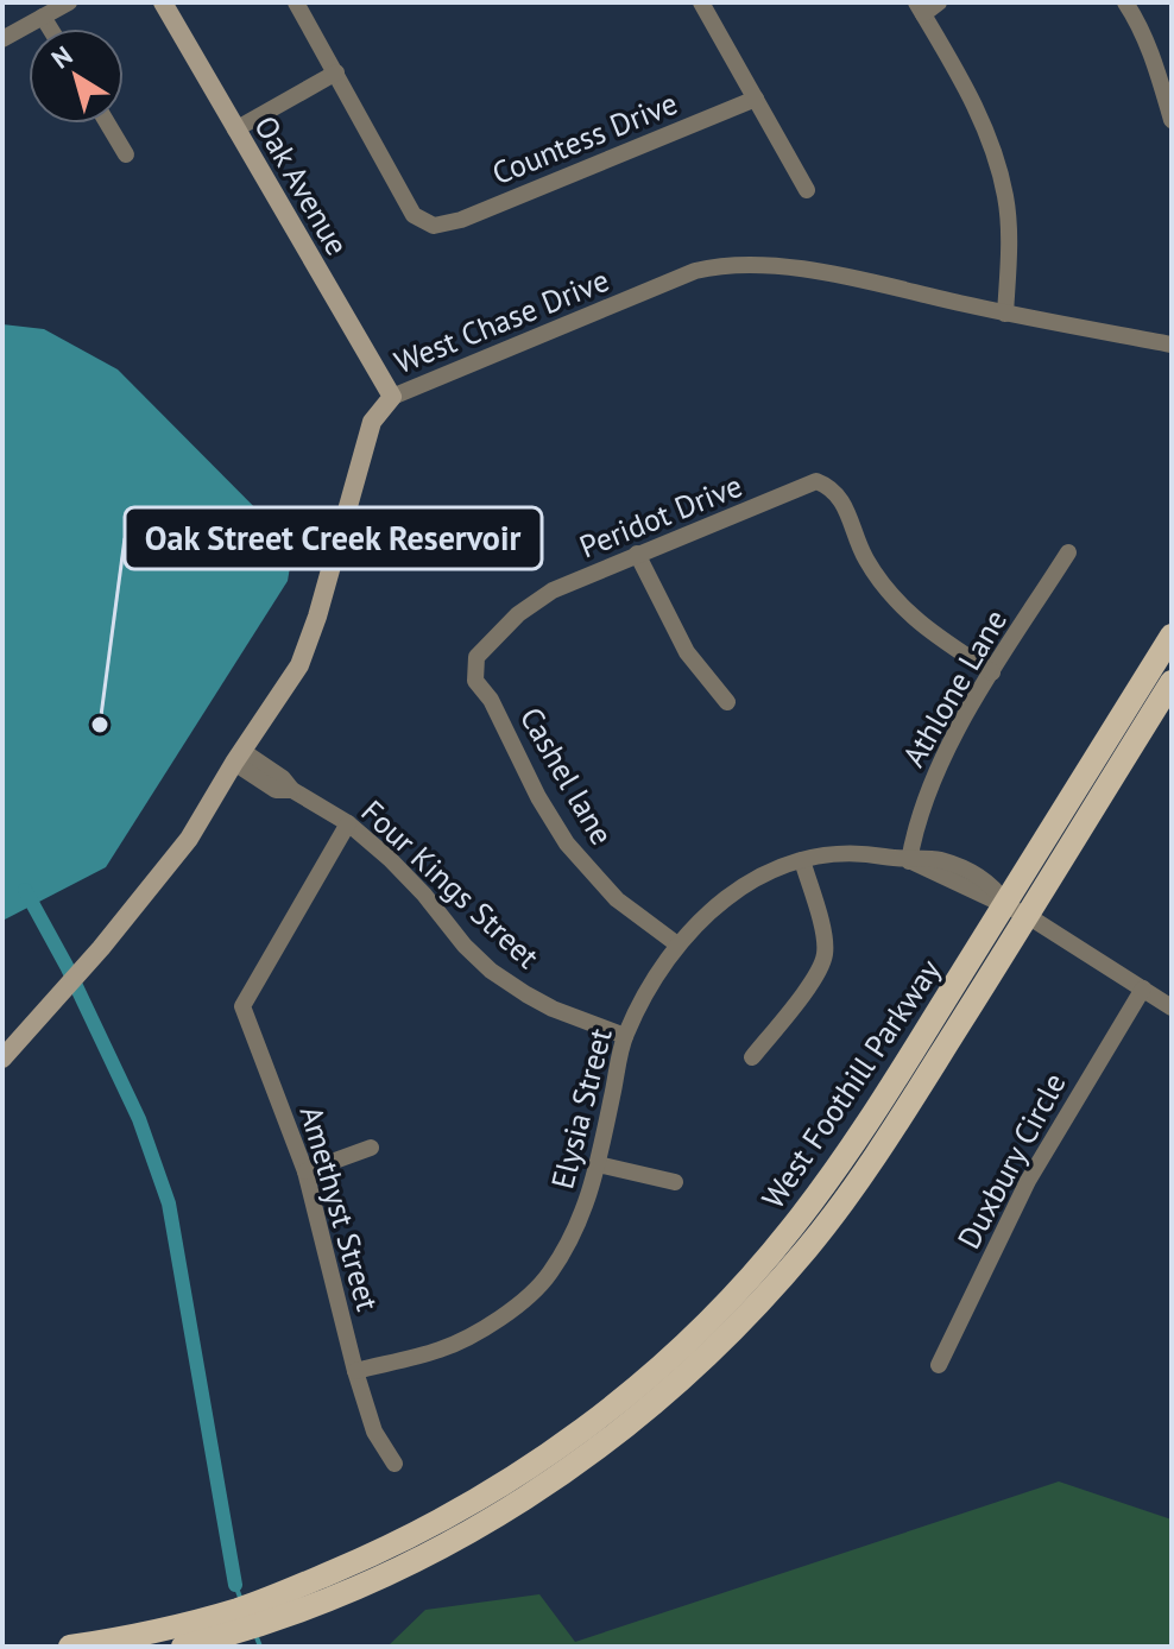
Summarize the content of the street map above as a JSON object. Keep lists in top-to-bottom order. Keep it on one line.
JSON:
{"streets":{"main road":["West Foothill Parkway"],"street":["Countess Drive","Oak Avenue","West Chase Drive","Peridot Drive","Athlone Lane","Cashel lane","Four Kings Street","Elysia Street","Duxbury Circle","Amethyst Street"]},"crossings":[["Oak Avenue","West Chase Drive"],["West Chase Drive","Four Kings Street"],["Peridot Drive","Athlone Lane"],["Peridot Drive","Cashel lane"],["Athlone Lane","Elysia Street"],["Cashel lane","Elysia Street"],["Four Kings Street","Elysia Street"],["Four Kings Street","Amethyst Street"],["West Foothill Parkway","Elysia Street"],["Elysia Street","Duxbury Circle"],["Elysia Street","Amethyst Street"]],"places":["Oak Street Creek Reservoir"],"north":"top left"}
